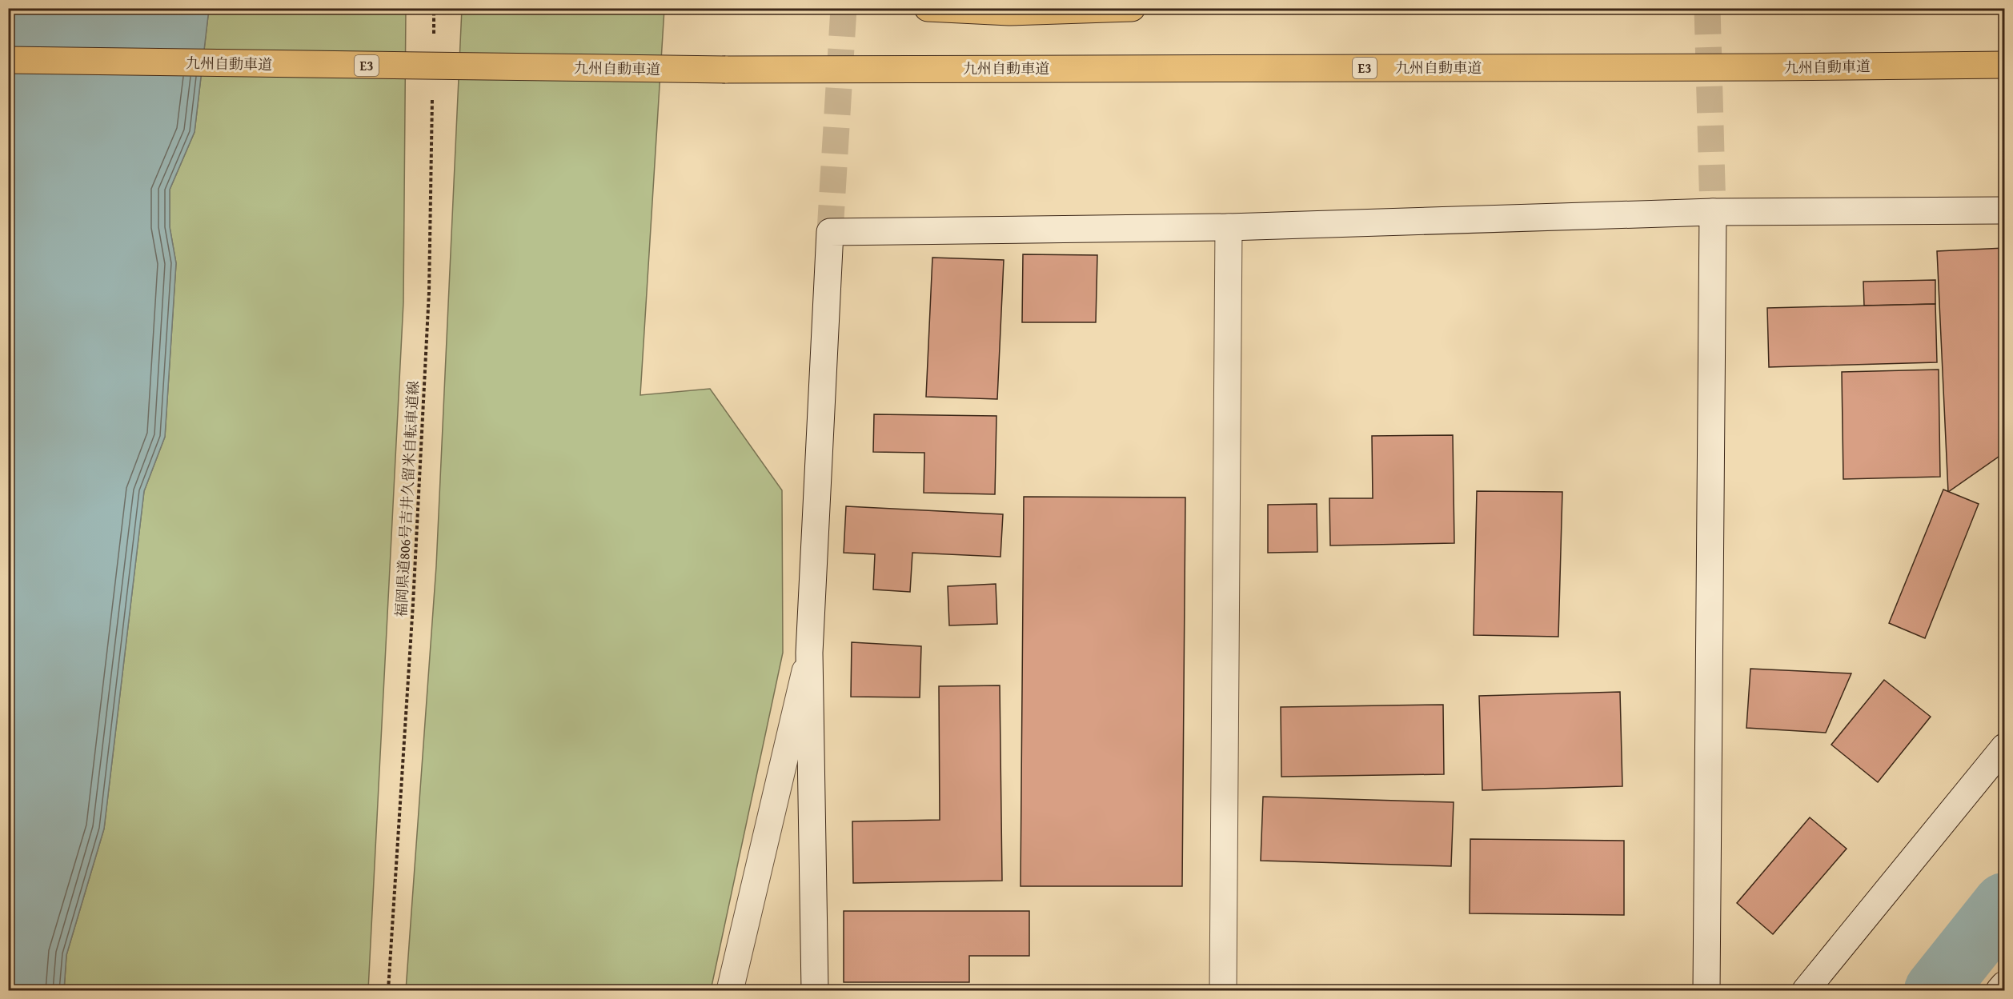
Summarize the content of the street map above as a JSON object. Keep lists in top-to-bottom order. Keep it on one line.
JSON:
{"streets":{"highway":["九州自動車道","E3"],"path":["福岡県道806号吉井久留米自転車道線"]}}
